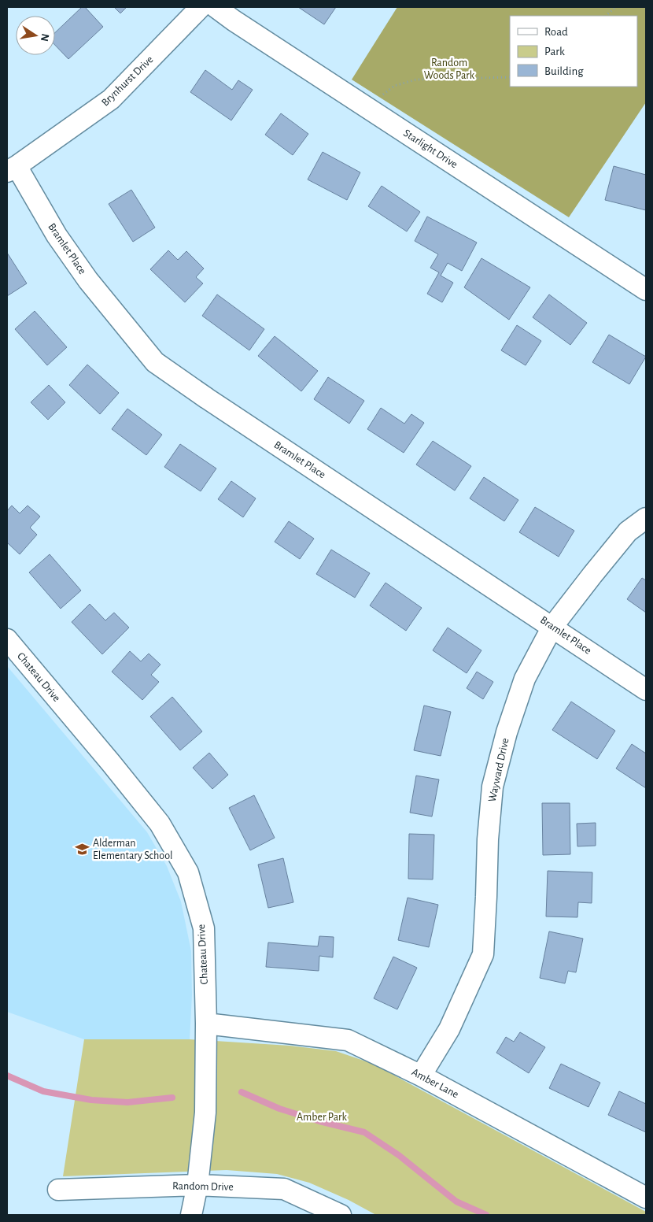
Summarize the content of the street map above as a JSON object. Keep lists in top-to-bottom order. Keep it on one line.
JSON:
{"streets":{"street":["Brynhurst Drive","Starlight Drive","Bramlet Place","Chateau Drive","Wayward Drive","Amber Lane","Random Drive"]},"crossings":[["Brynhurst Drive","Bramlet Place"],["Bramlet Place","Wayward Drive"],["Chateau Drive","Amber Lane"],["Chateau Drive","Random Drive"],["Wayward Drive","Amber Lane"]],"parks":["Random Woods Park","Amber Park"],"places":{"school or university":["Alderman Elementary School"]},"legend":["Road","Park","Building"],"north":"right"}
